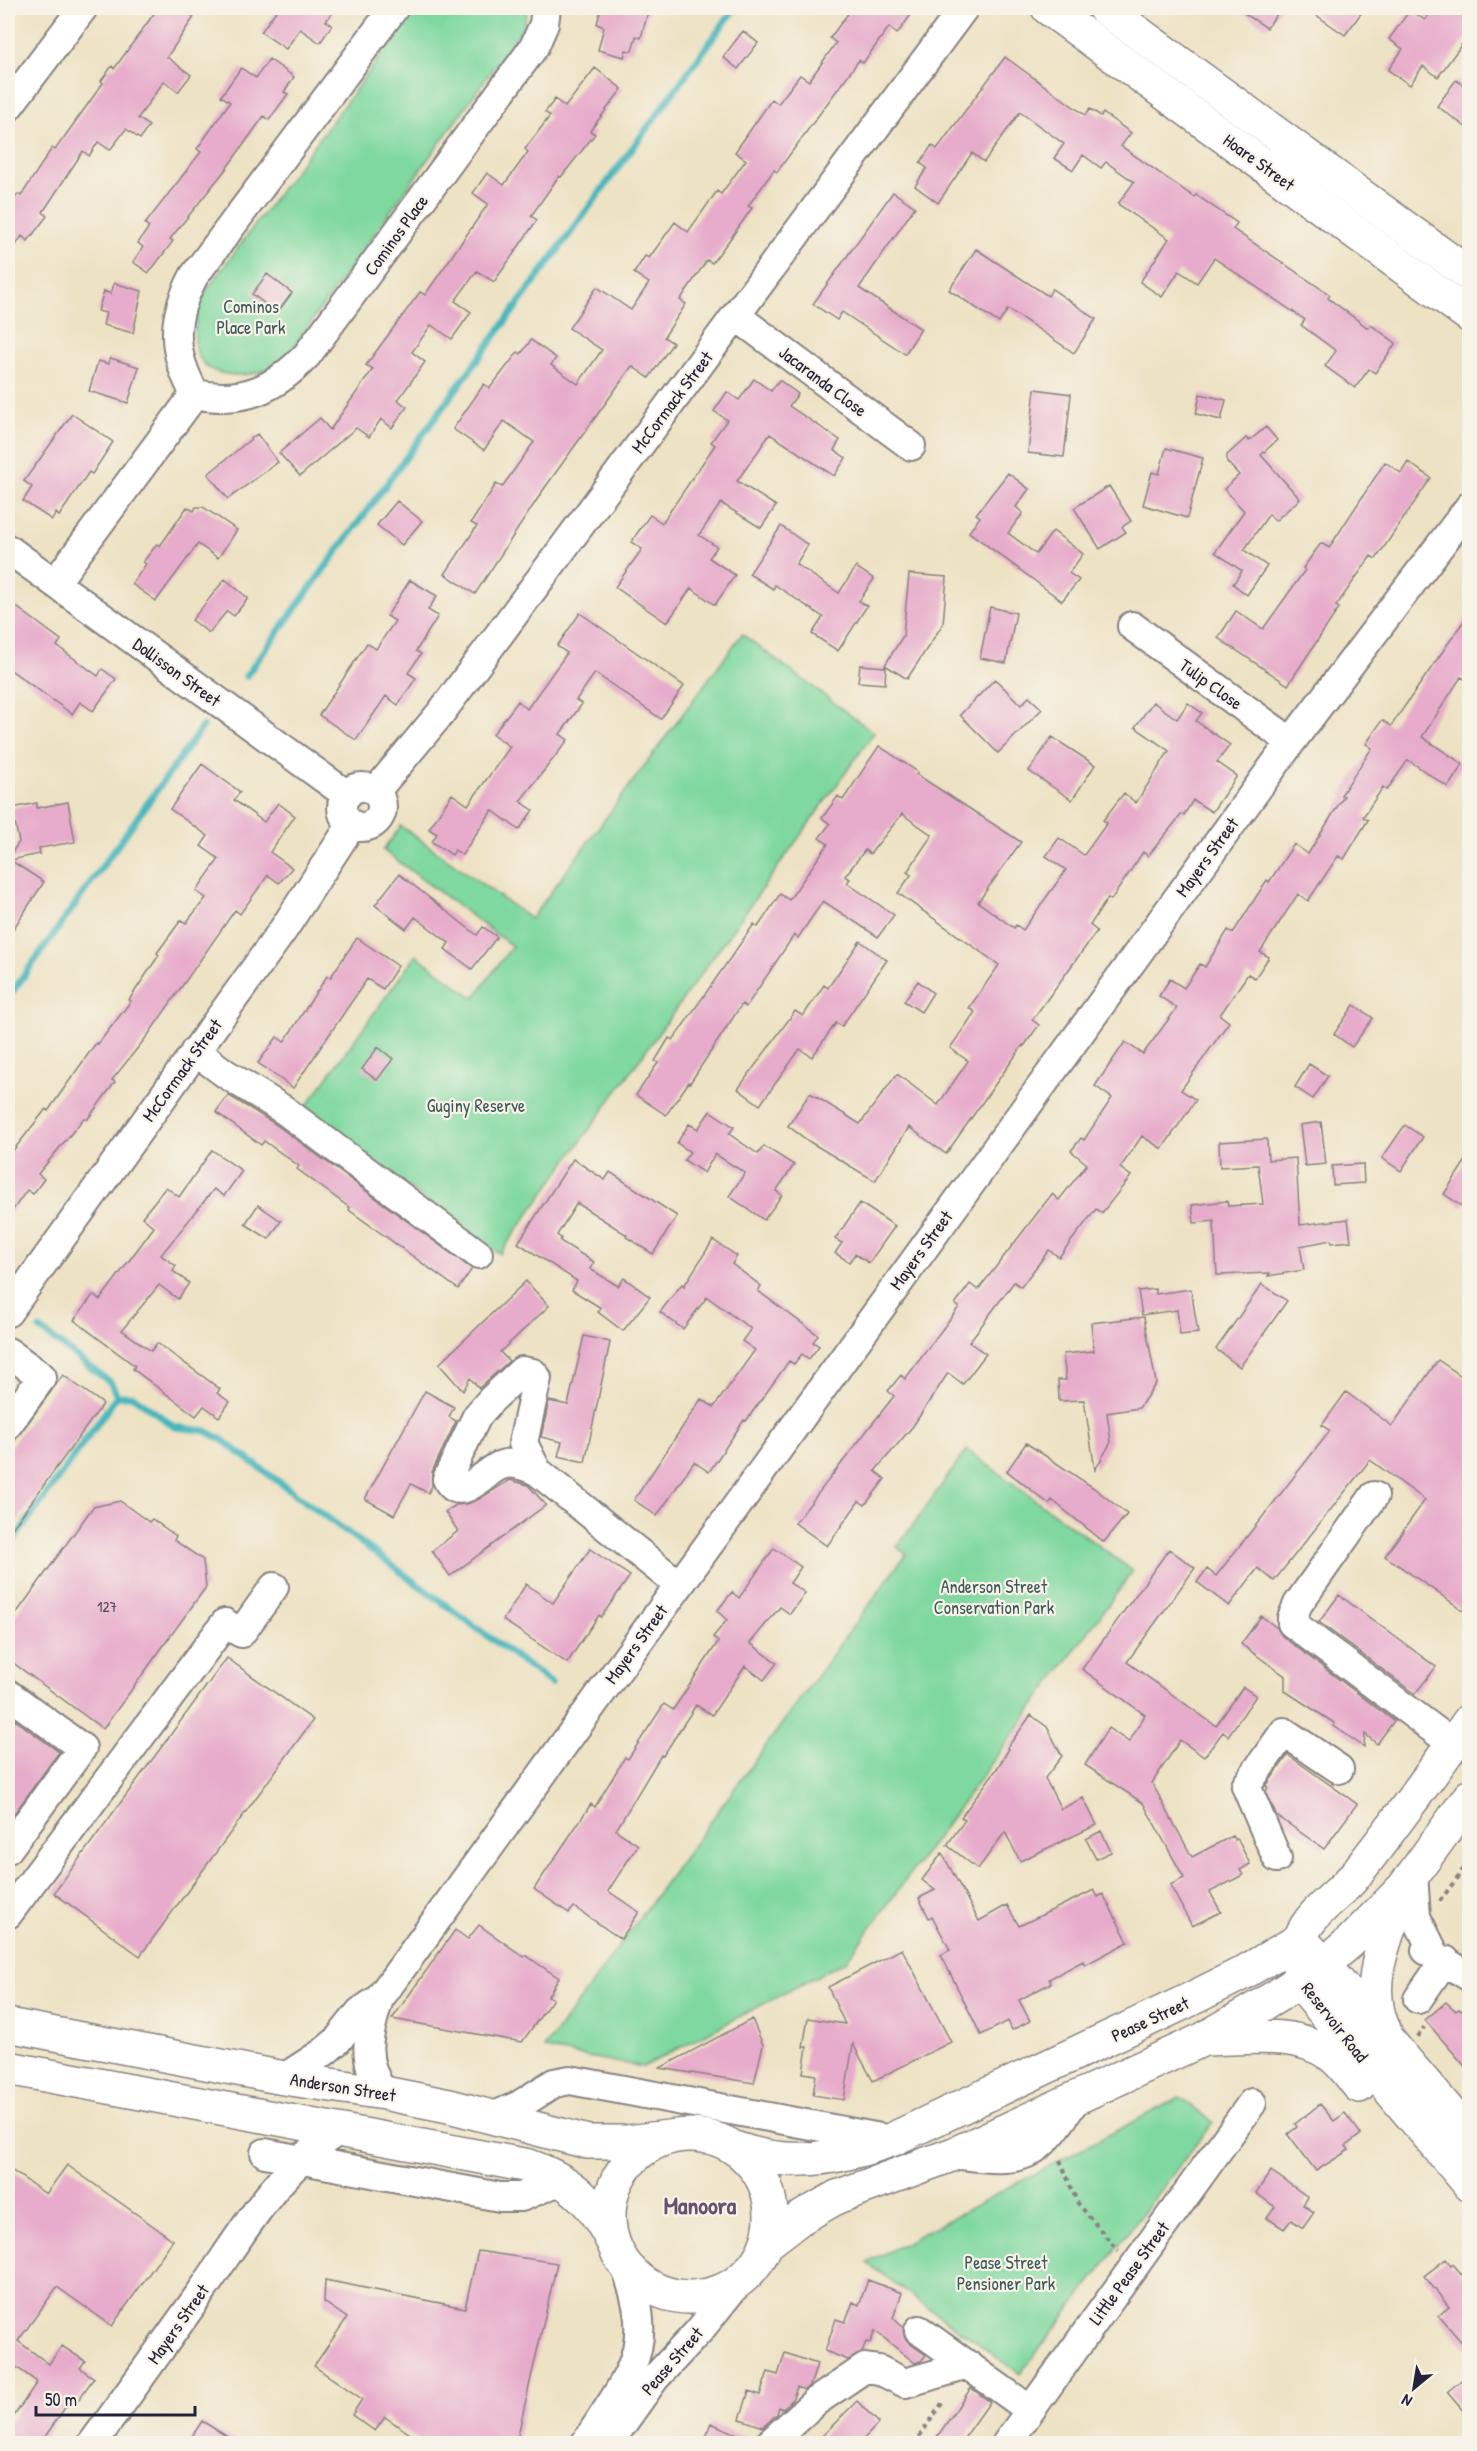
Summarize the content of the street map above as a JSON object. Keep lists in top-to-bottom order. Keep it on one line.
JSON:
{"streets":{"main road":["Hoare Street","Pease Street","Reservoir Road","Anderson Street"],"street":["Cominos Place","Jacaranda Close","McCormack Street","Dollisson Street","Tulip Close","Mayers Street","Little Pease Street"]},"crossings":[["Jacaranda Close","McCormack Street"],["McCormack Street","Dollisson Street"],["Tulip Close","Mayers Street"],["Mayers Street","Anderson Street"],["Pease Street","Reservoir Road"],["Pease Street","Anderson Street"]],"districts":["Manoora"],"parks":["Cominos Place Park","Guginy Reserve","Anderson Street Conservation Park","Pease Street Pensioner Park"],"house_numbers":["127"],"scale_bar":"50 m","north":"bottom left"}
